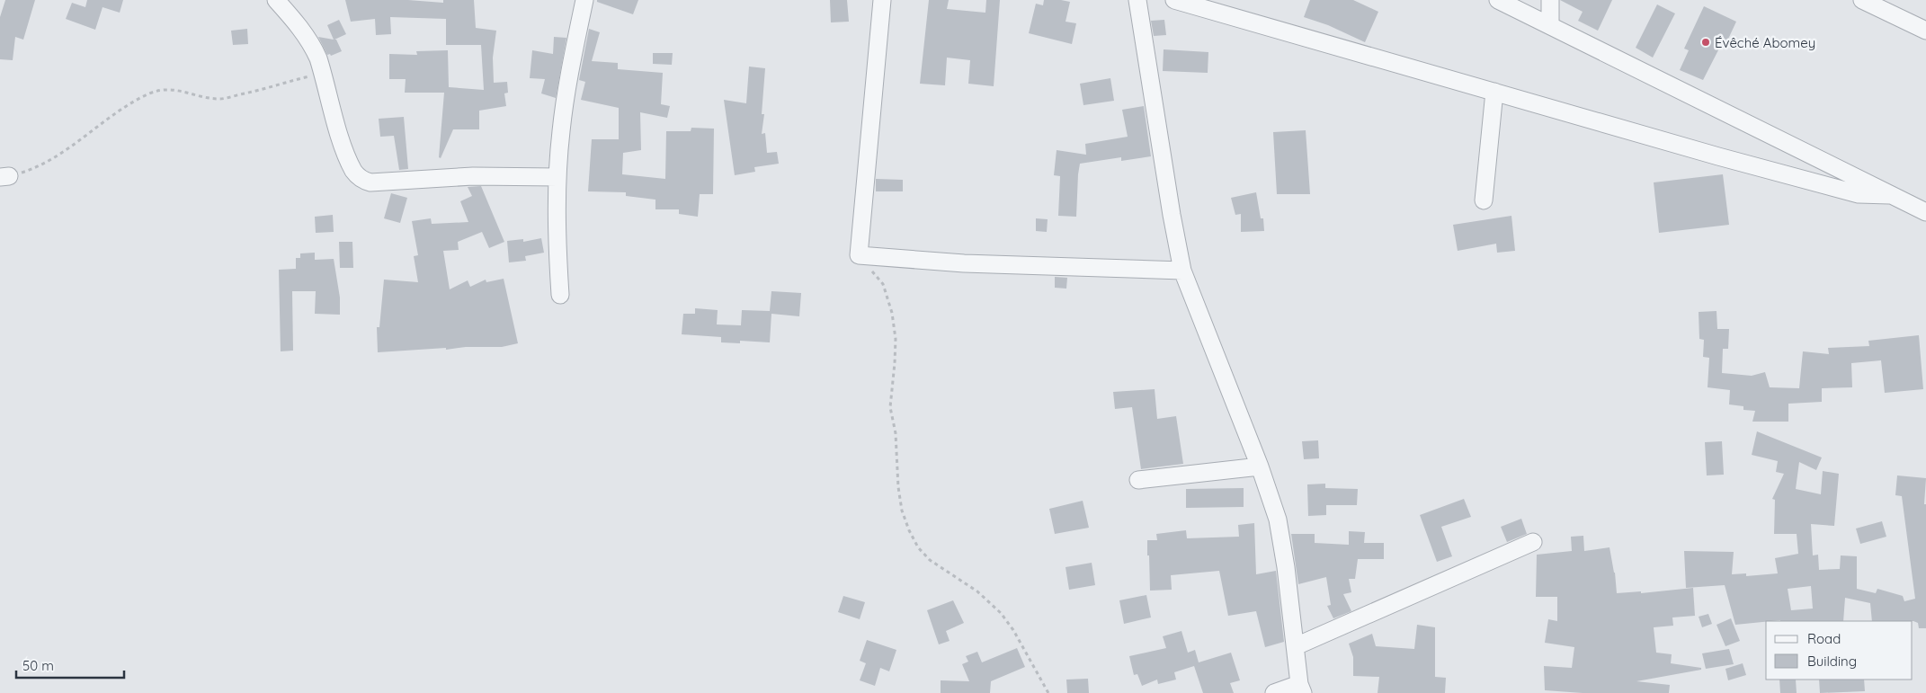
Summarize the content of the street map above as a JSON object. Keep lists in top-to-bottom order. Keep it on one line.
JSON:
{"places":["Évêché Abomey"],"legend":["Road","Building"],"scale_bar":"50 m"}
